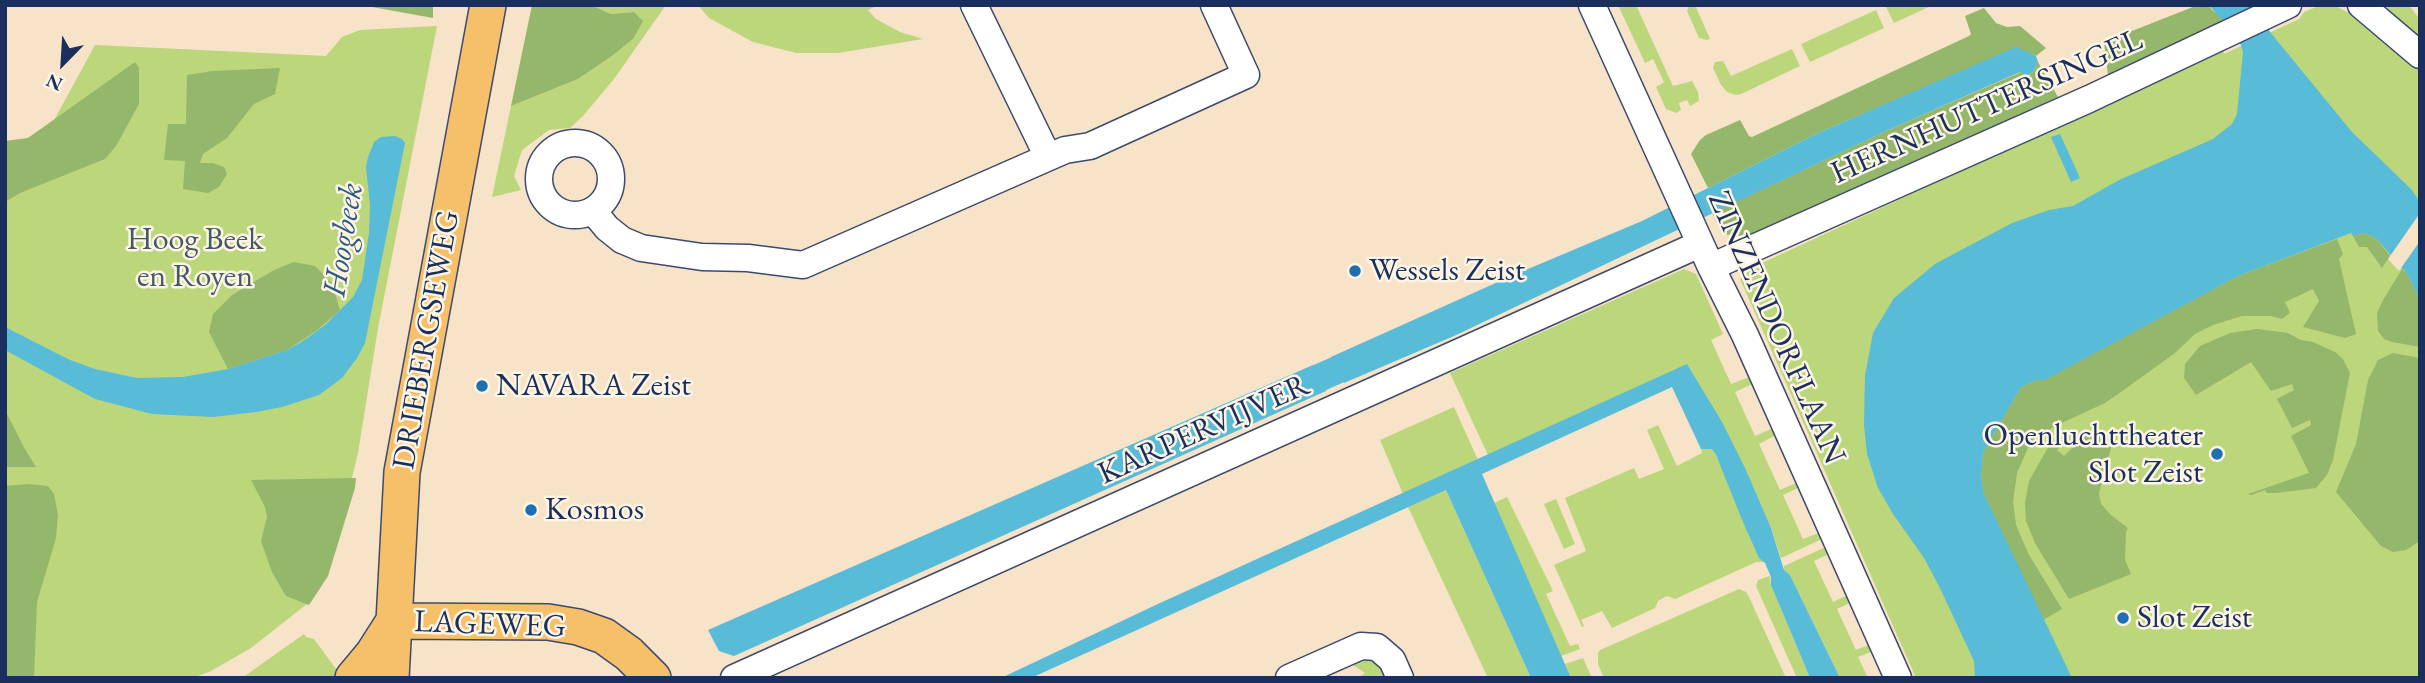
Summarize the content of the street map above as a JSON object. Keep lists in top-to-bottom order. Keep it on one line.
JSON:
{"streets":{"main road":["DRIEBERGSEWEG","LAGEWEG"],"street":["HERNHUTTERSINGEL","ZINZENDORFLAAN","KARPERVIJVER"]},"crossings":[["HERNHUTTERSINGEL","ZINZENDORFLAAN"],["HERNHUTTERSINGEL","KARPERVIJVER"],["ZINZENDORFLAAN","KARPERVIJVER"],["DRIEBERGSEWEG","LAGEWEG"]],"water":["Hoogbeek"],"parks":["Hoog Beek en Royen"],"places":["Wessels Zeist","NAVARA Zeist","Openluchttheater Slot Zeist","Kosmos","Slot Zeist"],"north":"bottom left"}
